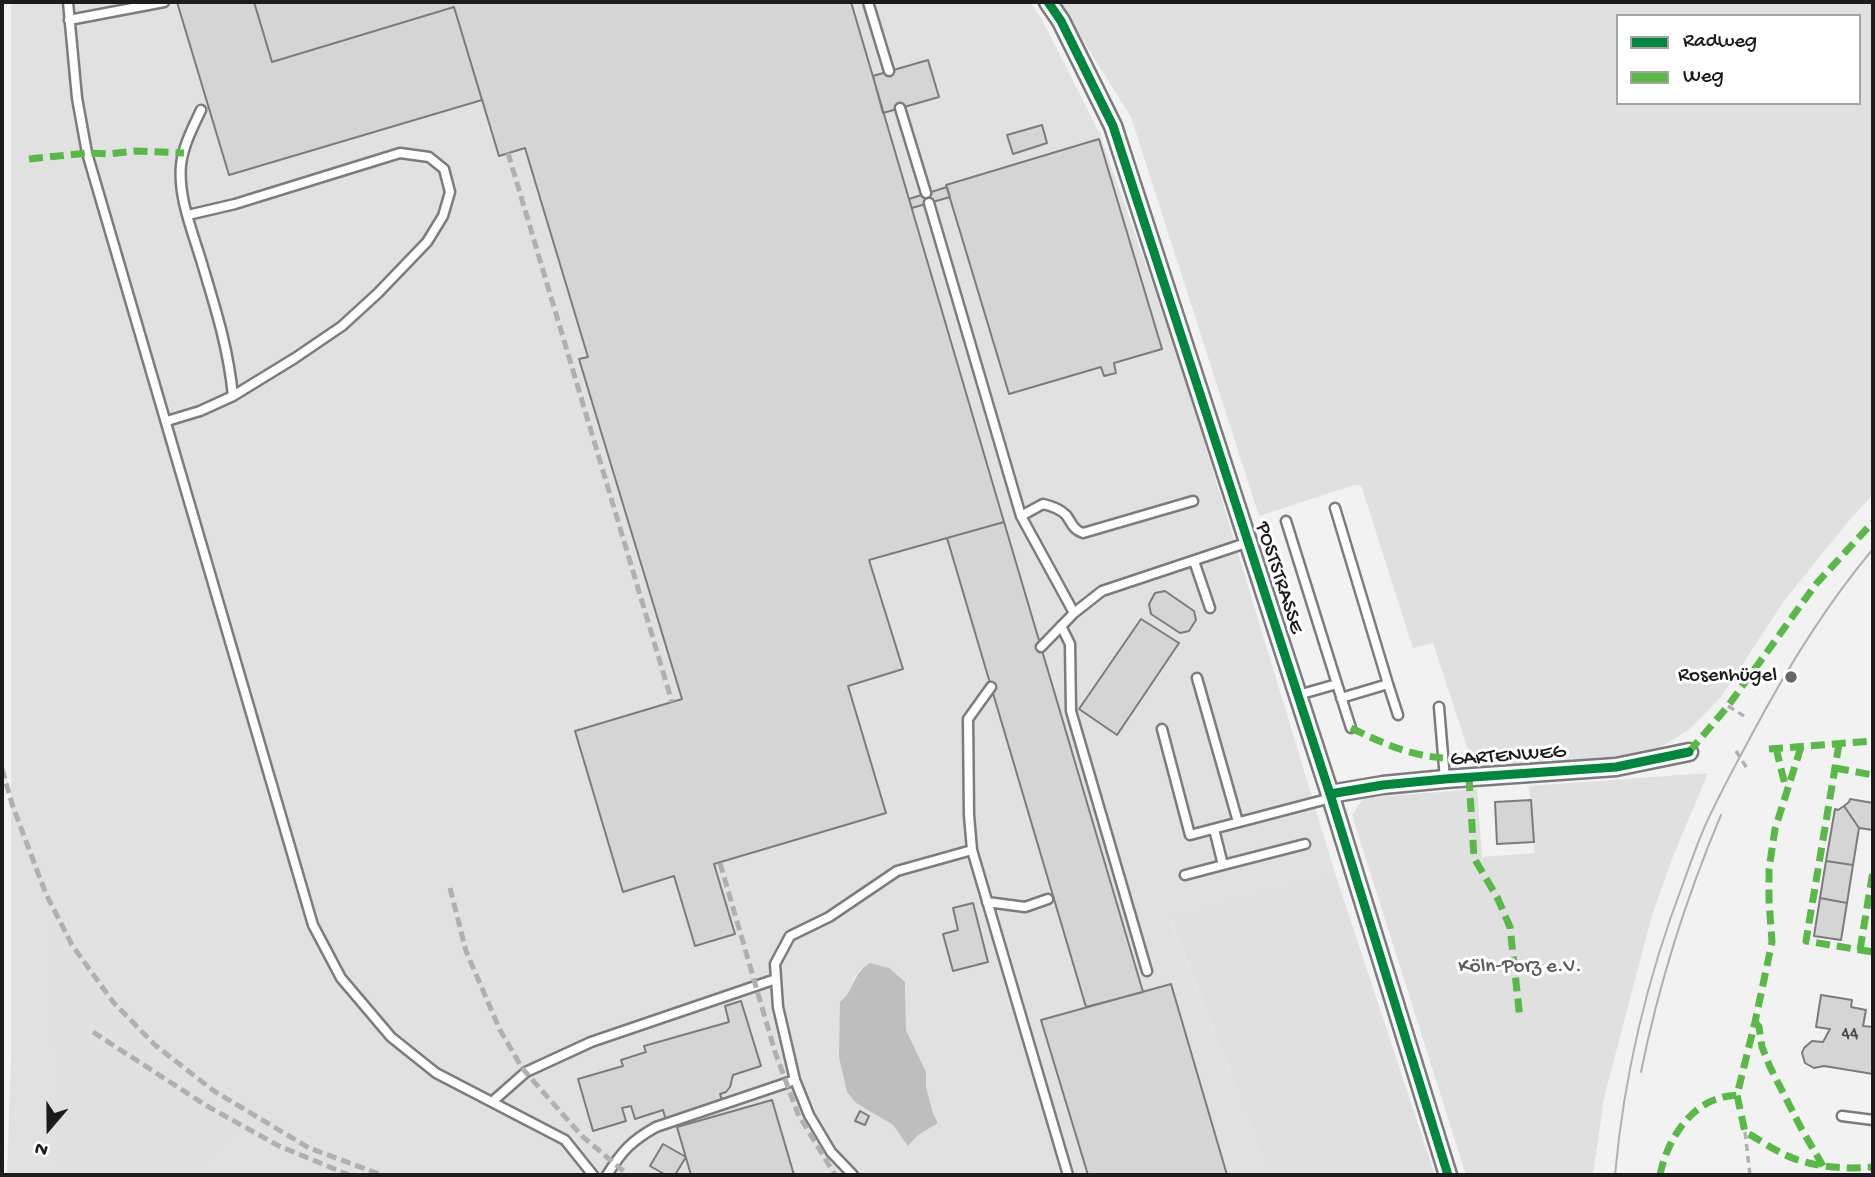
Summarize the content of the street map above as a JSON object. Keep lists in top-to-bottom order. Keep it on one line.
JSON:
{"streets":{"street":["POSTSTRASSE","GARTENWEG"]},"crossings":[["POSTSTRASSE","GARTENWEG"]],"parks":["Köln-Porz e.V."],"places":["Rosenhügel"],"house_numbers":["44"],"legend":["Radweg","Weg"],"north":"bottom"}
